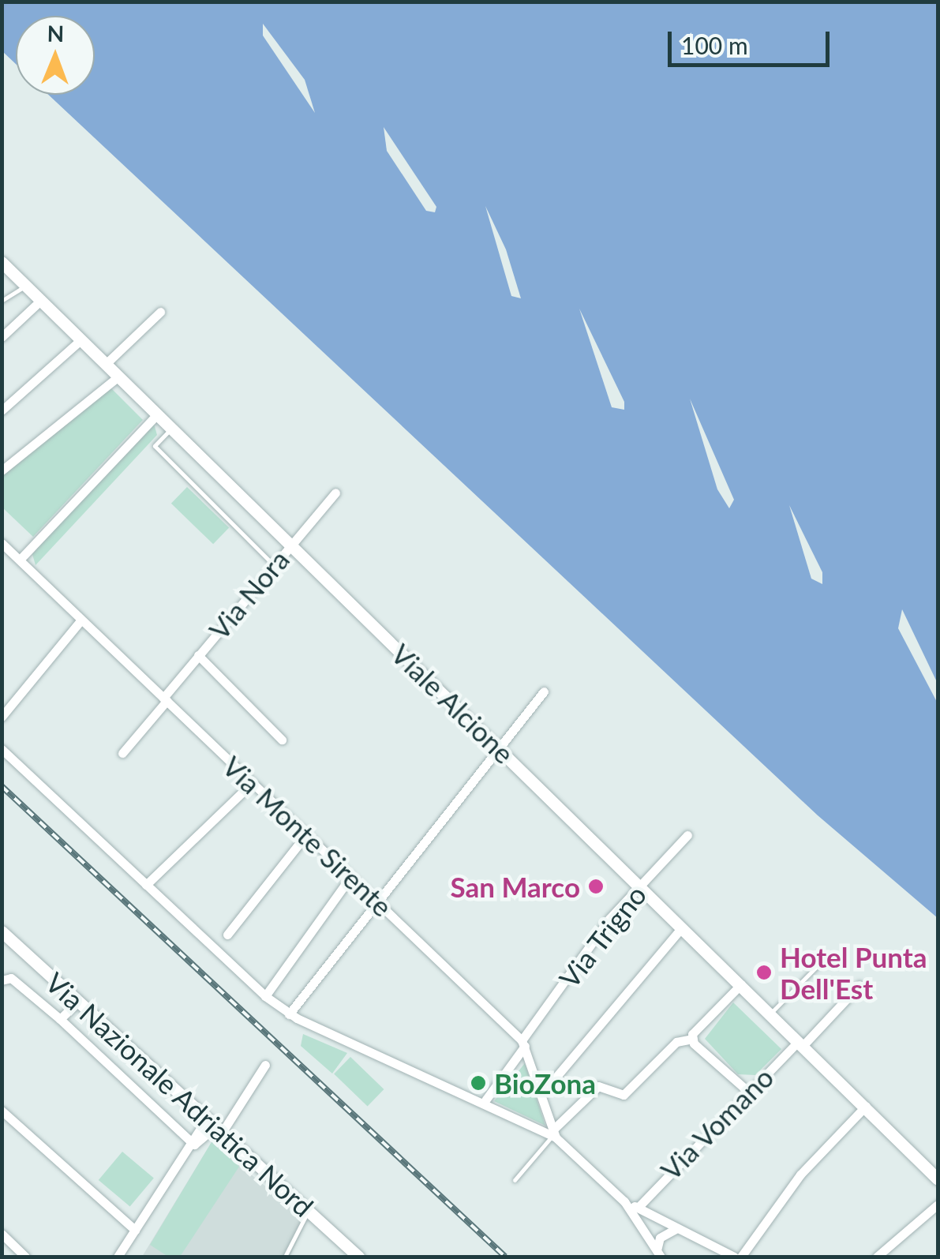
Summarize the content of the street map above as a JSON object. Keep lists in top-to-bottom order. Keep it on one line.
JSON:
{"streets":{"street":["Via Nora","Viale Alcione","Via Monte Sirente","Via Trigno","Via Nazionale Adriatica Nord","Via Vomano"]},"crossings":[["Via Nora","Viale Alcione"],["Via Nora","Via Monte Sirente"],["Viale Alcione","Via Trigno"],["Viale Alcione","Via Vomano"],["Via Monte Sirente","Via Trigno"]],"places":["San Marco","Hotel Punta Dell'Est","BioZona"],"scale_bar":"100 m","north":"top"}
